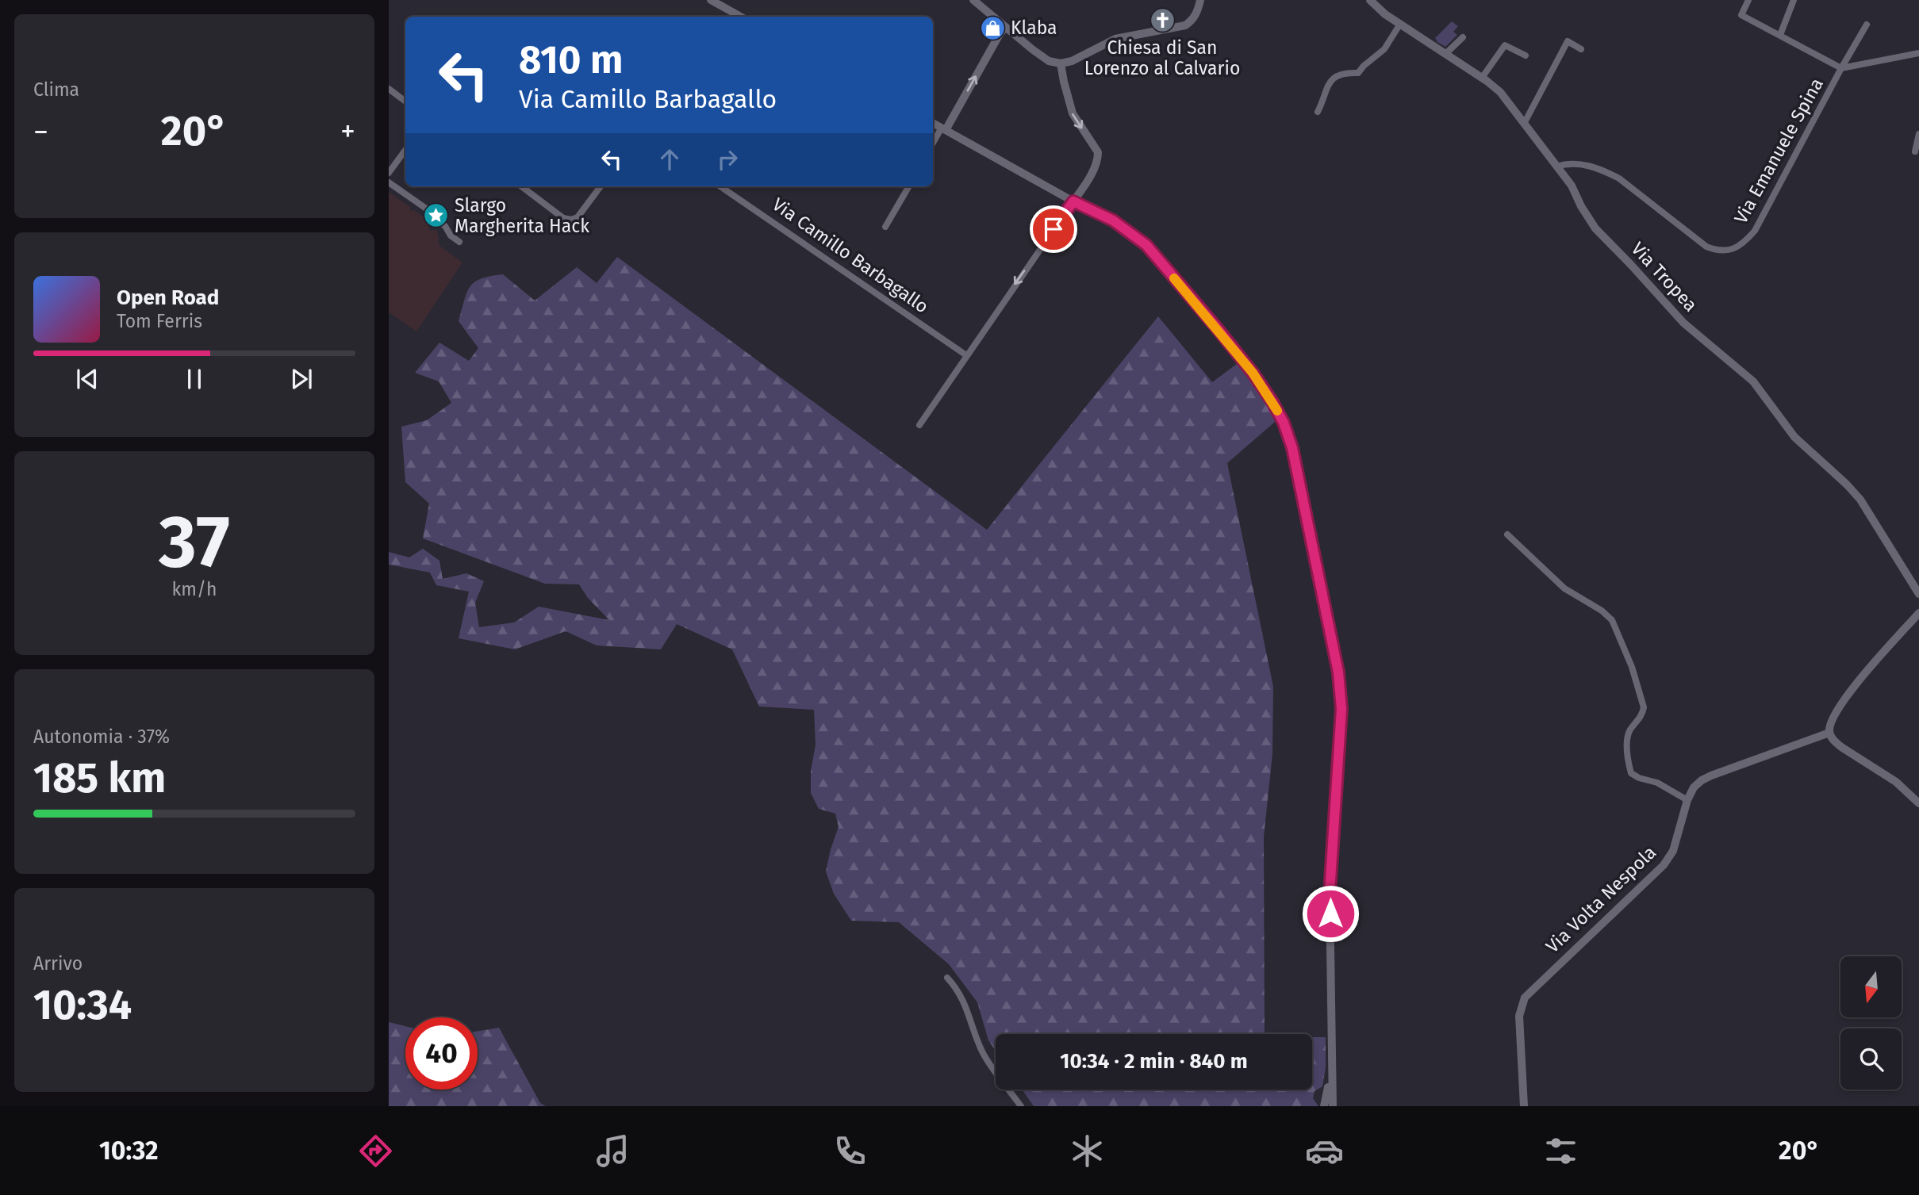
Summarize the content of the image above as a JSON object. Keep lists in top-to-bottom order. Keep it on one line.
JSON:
{"streets":{"street":["Via Emanuele Spina","Via Camillo Barbagallo","Via Tropea","Via Volta Nespola"]},"crossings":[["Via Emanuele Spina","Via Tropea"]],"places":{"church":["Chiesa di San Lorenzo al Calvario"],"shop":["Klaba"],"place":["Slargo Margherita Hack"]},"north":"bottom","page":{"tile":["Clima",["37","km/h"],["Autonomia · 37%","185 km"],["Arrivo","10:34"]],"turn":["810 m","Via Camillo Barbagallo"],"heat":["−","20°","+"],"song":["Open Road","Tom Ferris"],"limit":"40","trip":"10:34 · 2 min · 840 m","tabs":["10:32","20°"]}}
